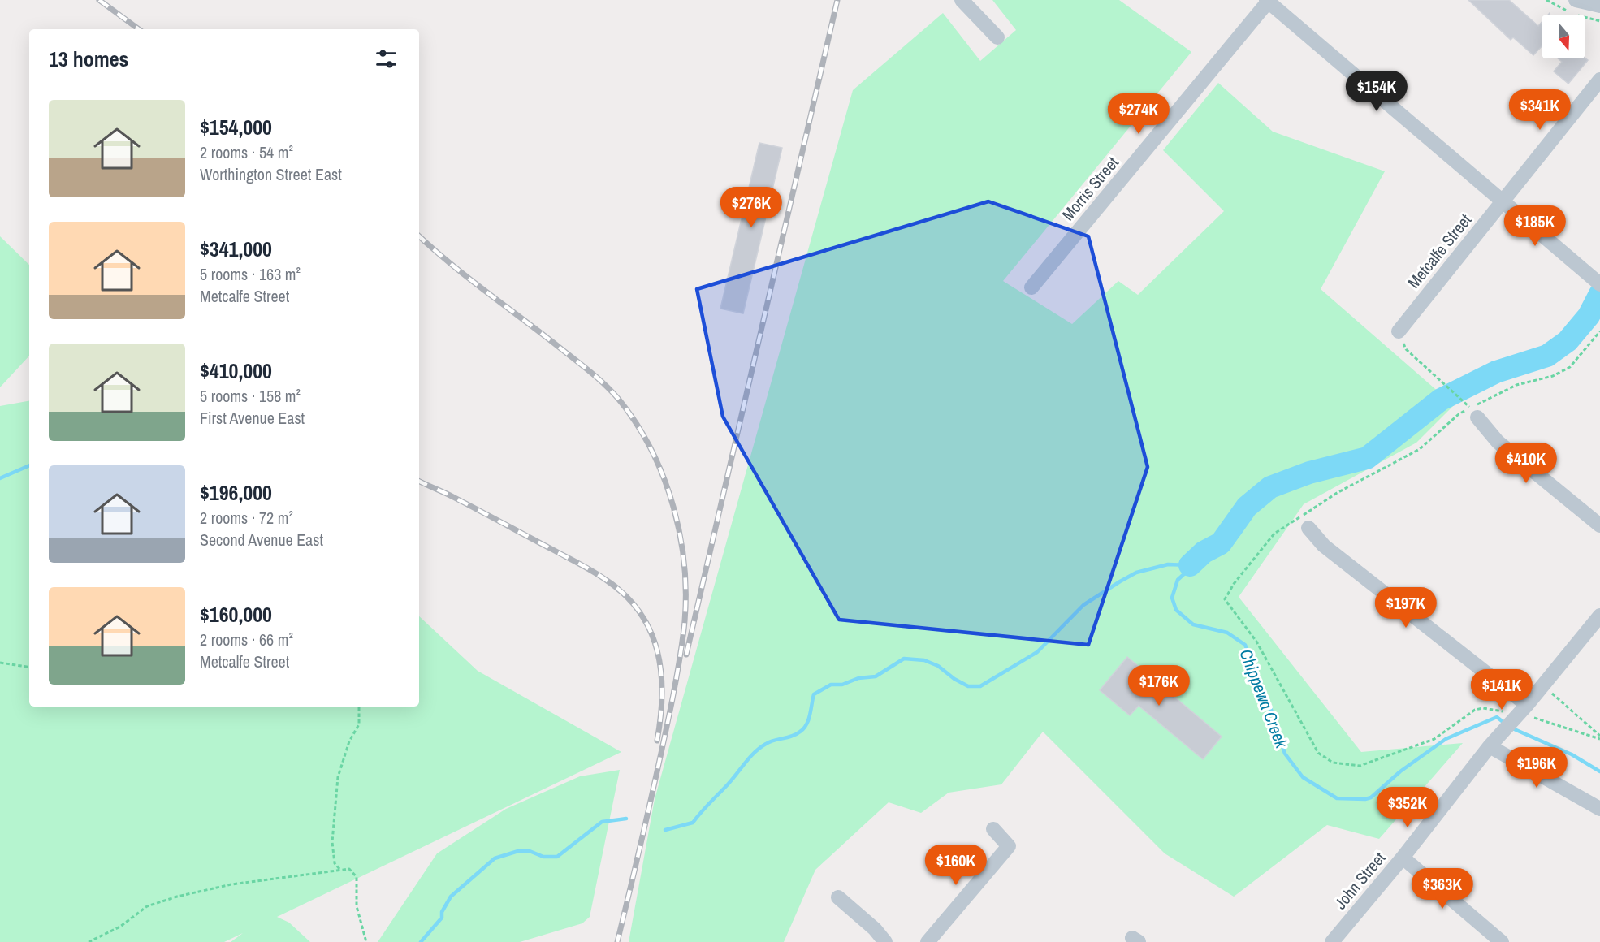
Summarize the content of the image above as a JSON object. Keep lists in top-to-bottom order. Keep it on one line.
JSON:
{"streets":{"street":["Morris Street","Metcalfe Street","John Street"]},"water":["Chippewa Creek"],"north":"bottom","page":{"heading":"13 homes","price":["$154K","$341K","$274K","$276K","$185K","$410K","$197K","$176K","$141K","$196K","$352K","$160K","$363K"],"list":[{"name":"$154,000","note":"2 rooms · 54 m² · Worthington Street East"},{"name":"$341,000","note":"5 rooms · 163 m² · Metcalfe Street"},{"name":"$410,000","note":"5 rooms · 158 m² · First Avenue East"},{"name":"$196,000","note":"2 rooms · 72 m² · Second Avenue East"},{"name":"$160,000","note":"2 rooms · 66 m² · Metcalfe Street"}]}}
